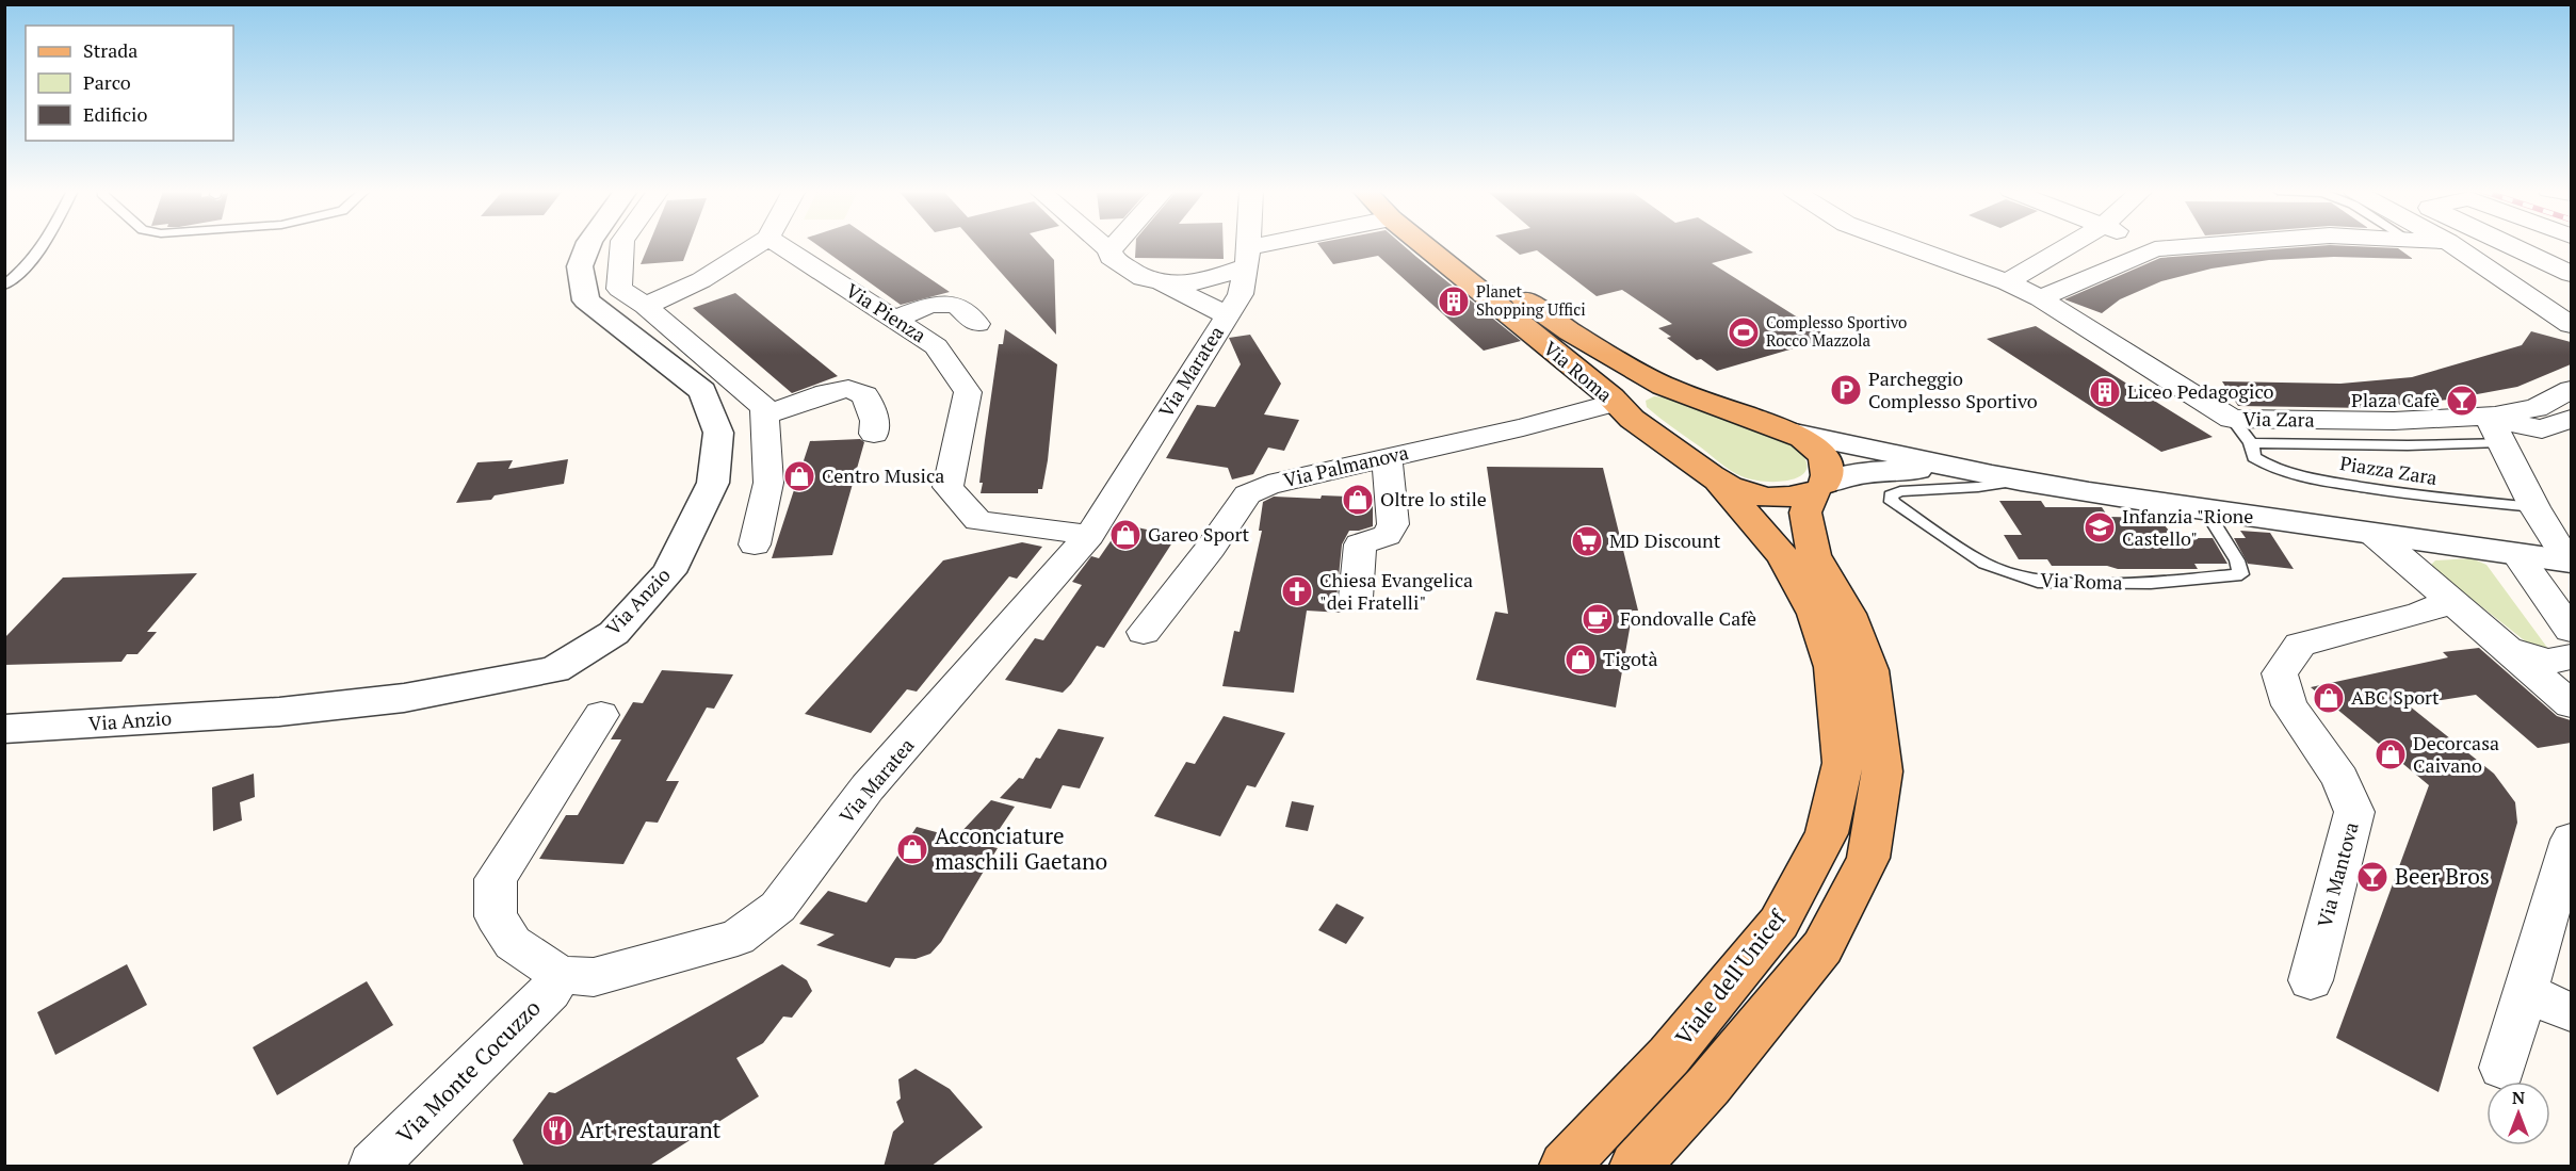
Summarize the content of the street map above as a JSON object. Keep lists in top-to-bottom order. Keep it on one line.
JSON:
{"streets":{"main road":["Via Roma","Viale dell'Unicef"],"street":["Via Pienza","Via Maratea","Via Zara","Via Palmanova","Via Anzio","Via Mantova","Via Monte Cocuzzo"],"lane":["Piazza Zara"]},"crossings":[["Via Pienza","Via Maratea"],["Via Maratea","Via Monte Cocuzzo"],["Via Roma","Via Palmanova"],["Via Roma","Viale dell'Unicef"],["Via Zara","Piazza Zara"]],"places":{"building":["Planet Shopping Uffici","Liceo Pedagogico"],"sports":["Complesso Sportivo Rocco Mazzola"],"parking":["Parcheggio Complesso Sportivo"],"bar":["Plaza Cafè","Beer Bros"],"shop":["Centro Musica","Oltre lo stile","Gareo Sport","Tigotà","ABC Sport","Decorcasa Caivano","Acconciature maschili Gaetano"],"school or university":["Infanzia \"Rione Castello\""],"supermarket":["MD Discount"],"church":["Chiesa Evangelica \"dei Fratelli\""],"cafe":["Fondovalle Cafè"],"restaurant":["Art restaurant"]},"legend":["Strada","Parco","Edificio"],"north":"top"}
